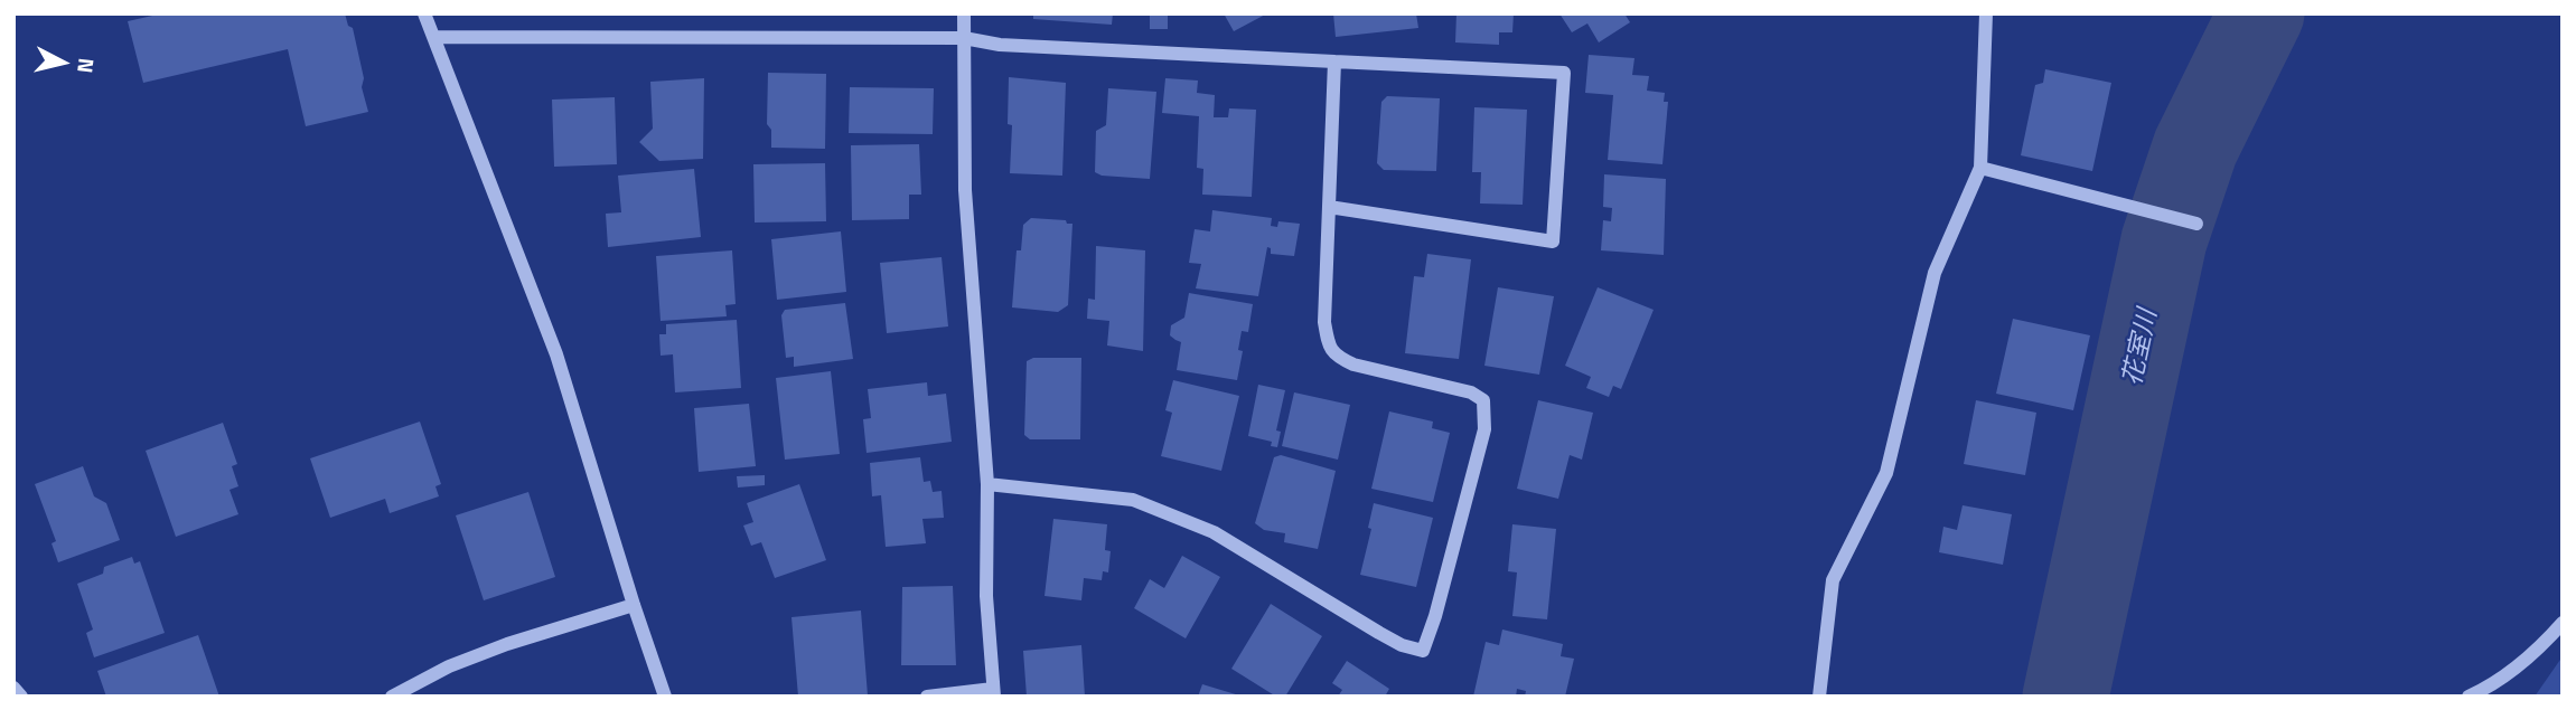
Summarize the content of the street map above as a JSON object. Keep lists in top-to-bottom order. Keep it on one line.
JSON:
{"water":["花室川"],"north":"right"}
